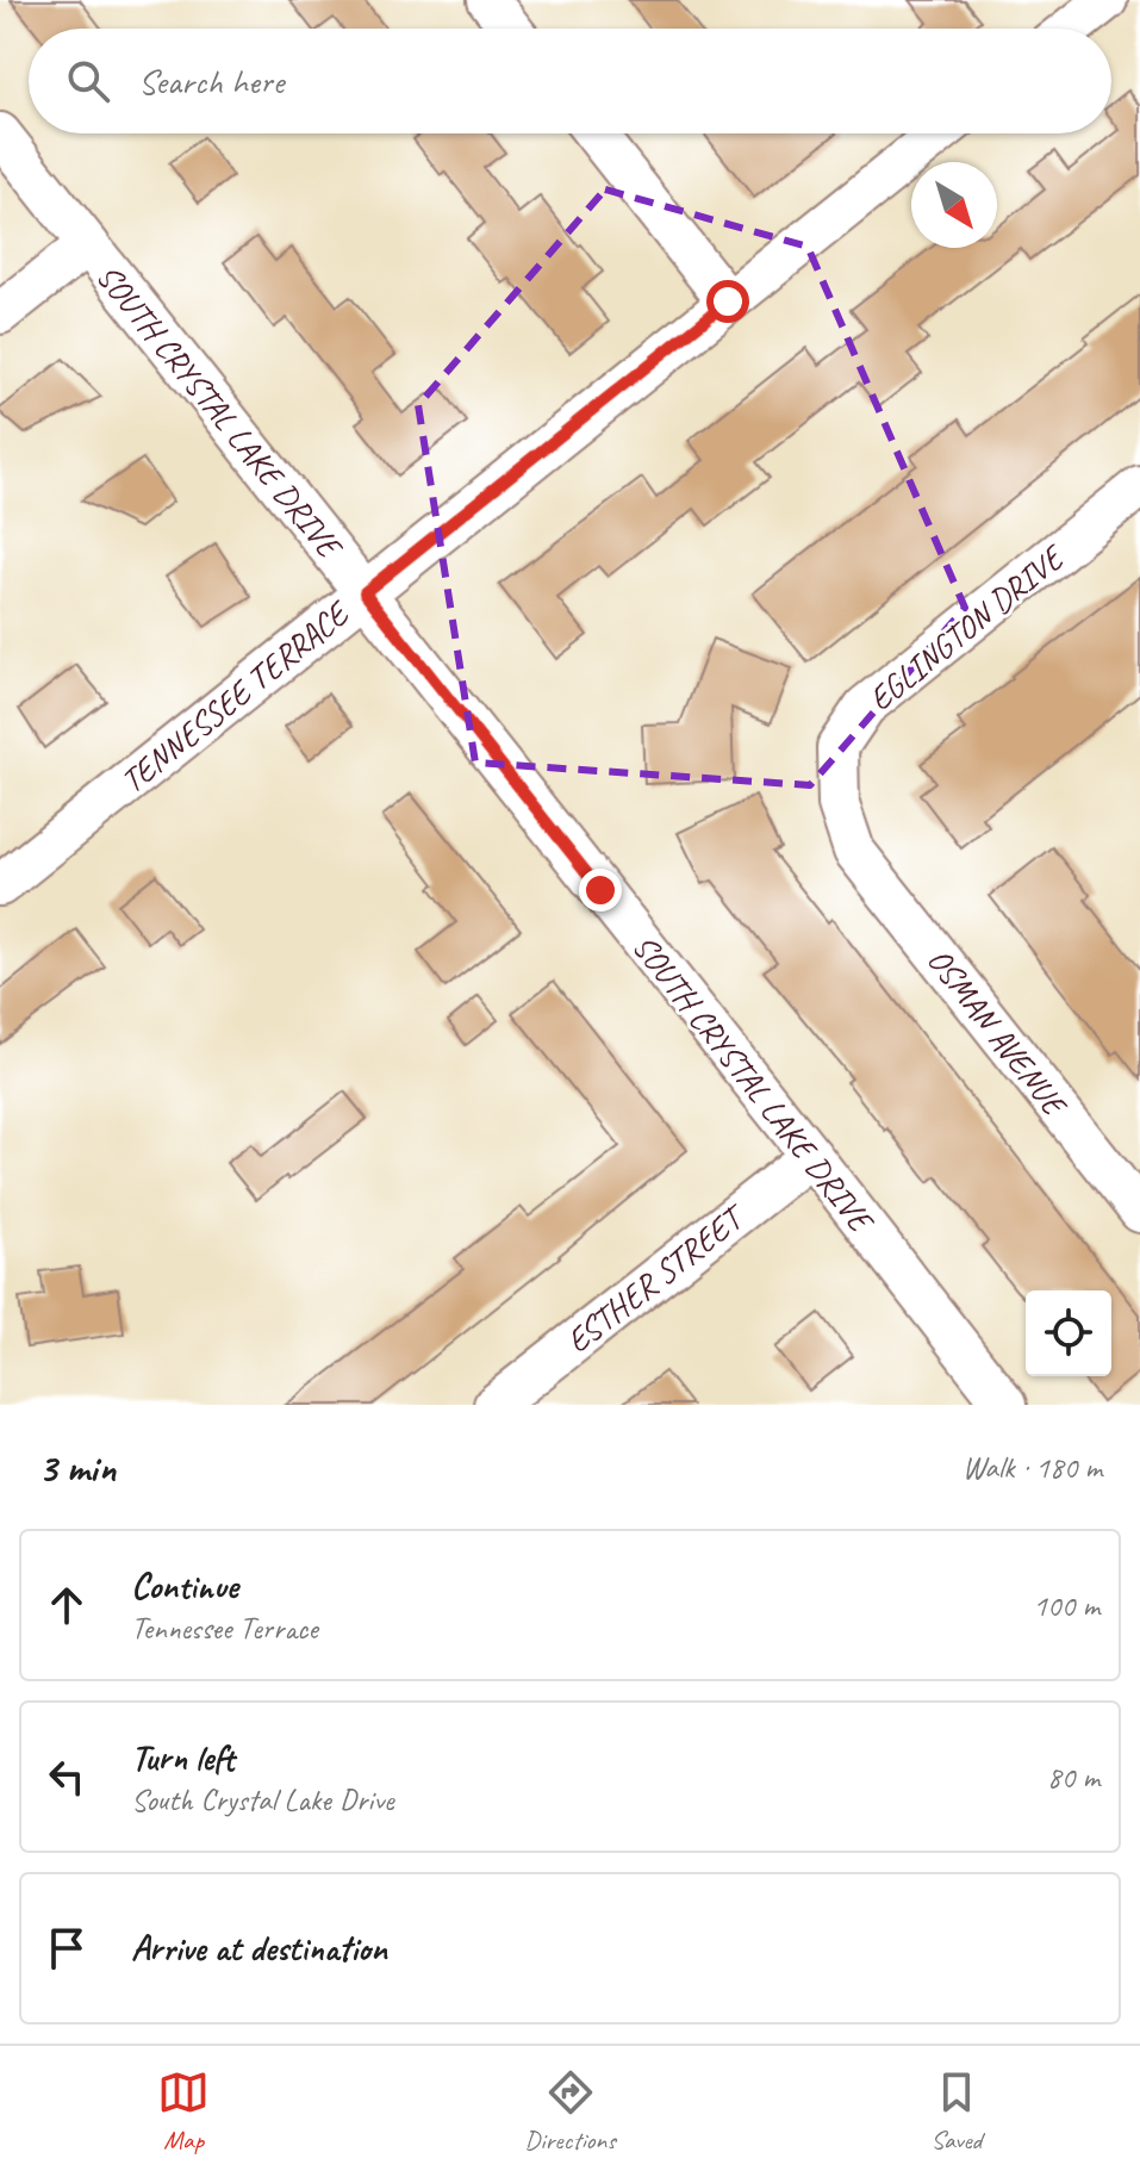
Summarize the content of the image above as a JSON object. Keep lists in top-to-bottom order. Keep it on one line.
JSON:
{"streets":{"street":["SOUTH CRYSTAL LAKE DRIVE","EGLINGTON DRIVE","TENNESSEE TERRACE","OSMAN AVENUE","ESTHER STREET"]},"crossings":[["SOUTH CRYSTAL LAKE DRIVE","TENNESSEE TERRACE"],["SOUTH CRYSTAL LAKE DRIVE","ESTHER STREET"],["EGLINGTON DRIVE","OSMAN AVENUE"]],"north":"bottom right","page":{"search":"Search here","heading":["3 min","Walk · 180 m"],"list":[["Continue","Tennessee Terrace","100 m"],["Turn left","South Crystal Lake Drive","80 m"],"Arrive at destination"],"nav":["Map","Directions","Saved"]}}
